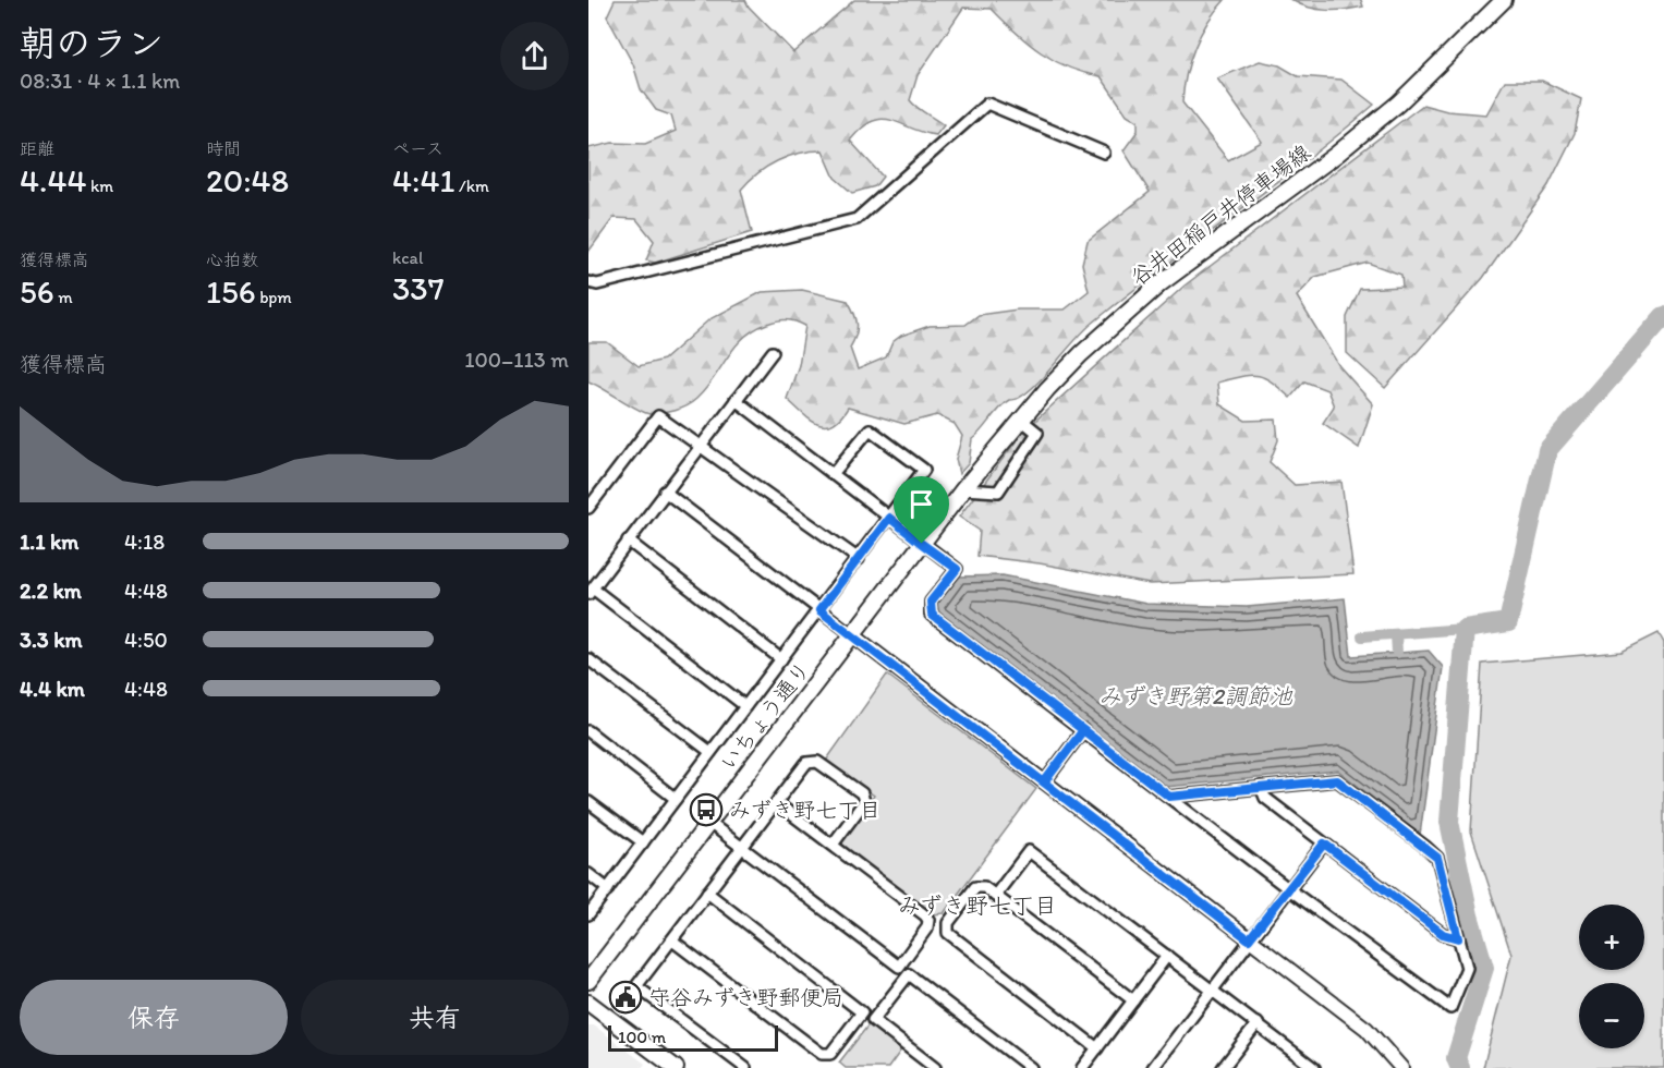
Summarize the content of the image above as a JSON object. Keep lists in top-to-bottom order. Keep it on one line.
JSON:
{"streets":{"main road":["谷井田稲戸井停車場線","いちょう通り"]},"crossings":[["谷井田稲戸井停車場線","いちょう通り"]],"districts":["みずき野七丁目"],"water":["みずき野第2調節池"],"places":{"bus stop":["みずき野七丁目"],"public building":["守谷みずき野郵便局"]},"scale_bar":"100 m","page":{"heading":["朝のラン","08:31 · 4 × 1.1 km"],"stats":[["距離","4.44 km"],["時間","20:48"],["ペース","4:41 /km"],["獲得標高","56 m"],["心拍数","156 bpm"],["kcal","337"]],"chart":["獲得標高","100–113 m"],"list":[{"name":"1.1 km","note":"4:18"},{"name":"2.2 km","note":"4:48"},{"name":"3.3 km","note":"4:50"},{"name":"4.4 km","note":"4:48"}],"map_buttons":["+","−"],"buttons":["保存","共有"],"scale":"100 m"}}
